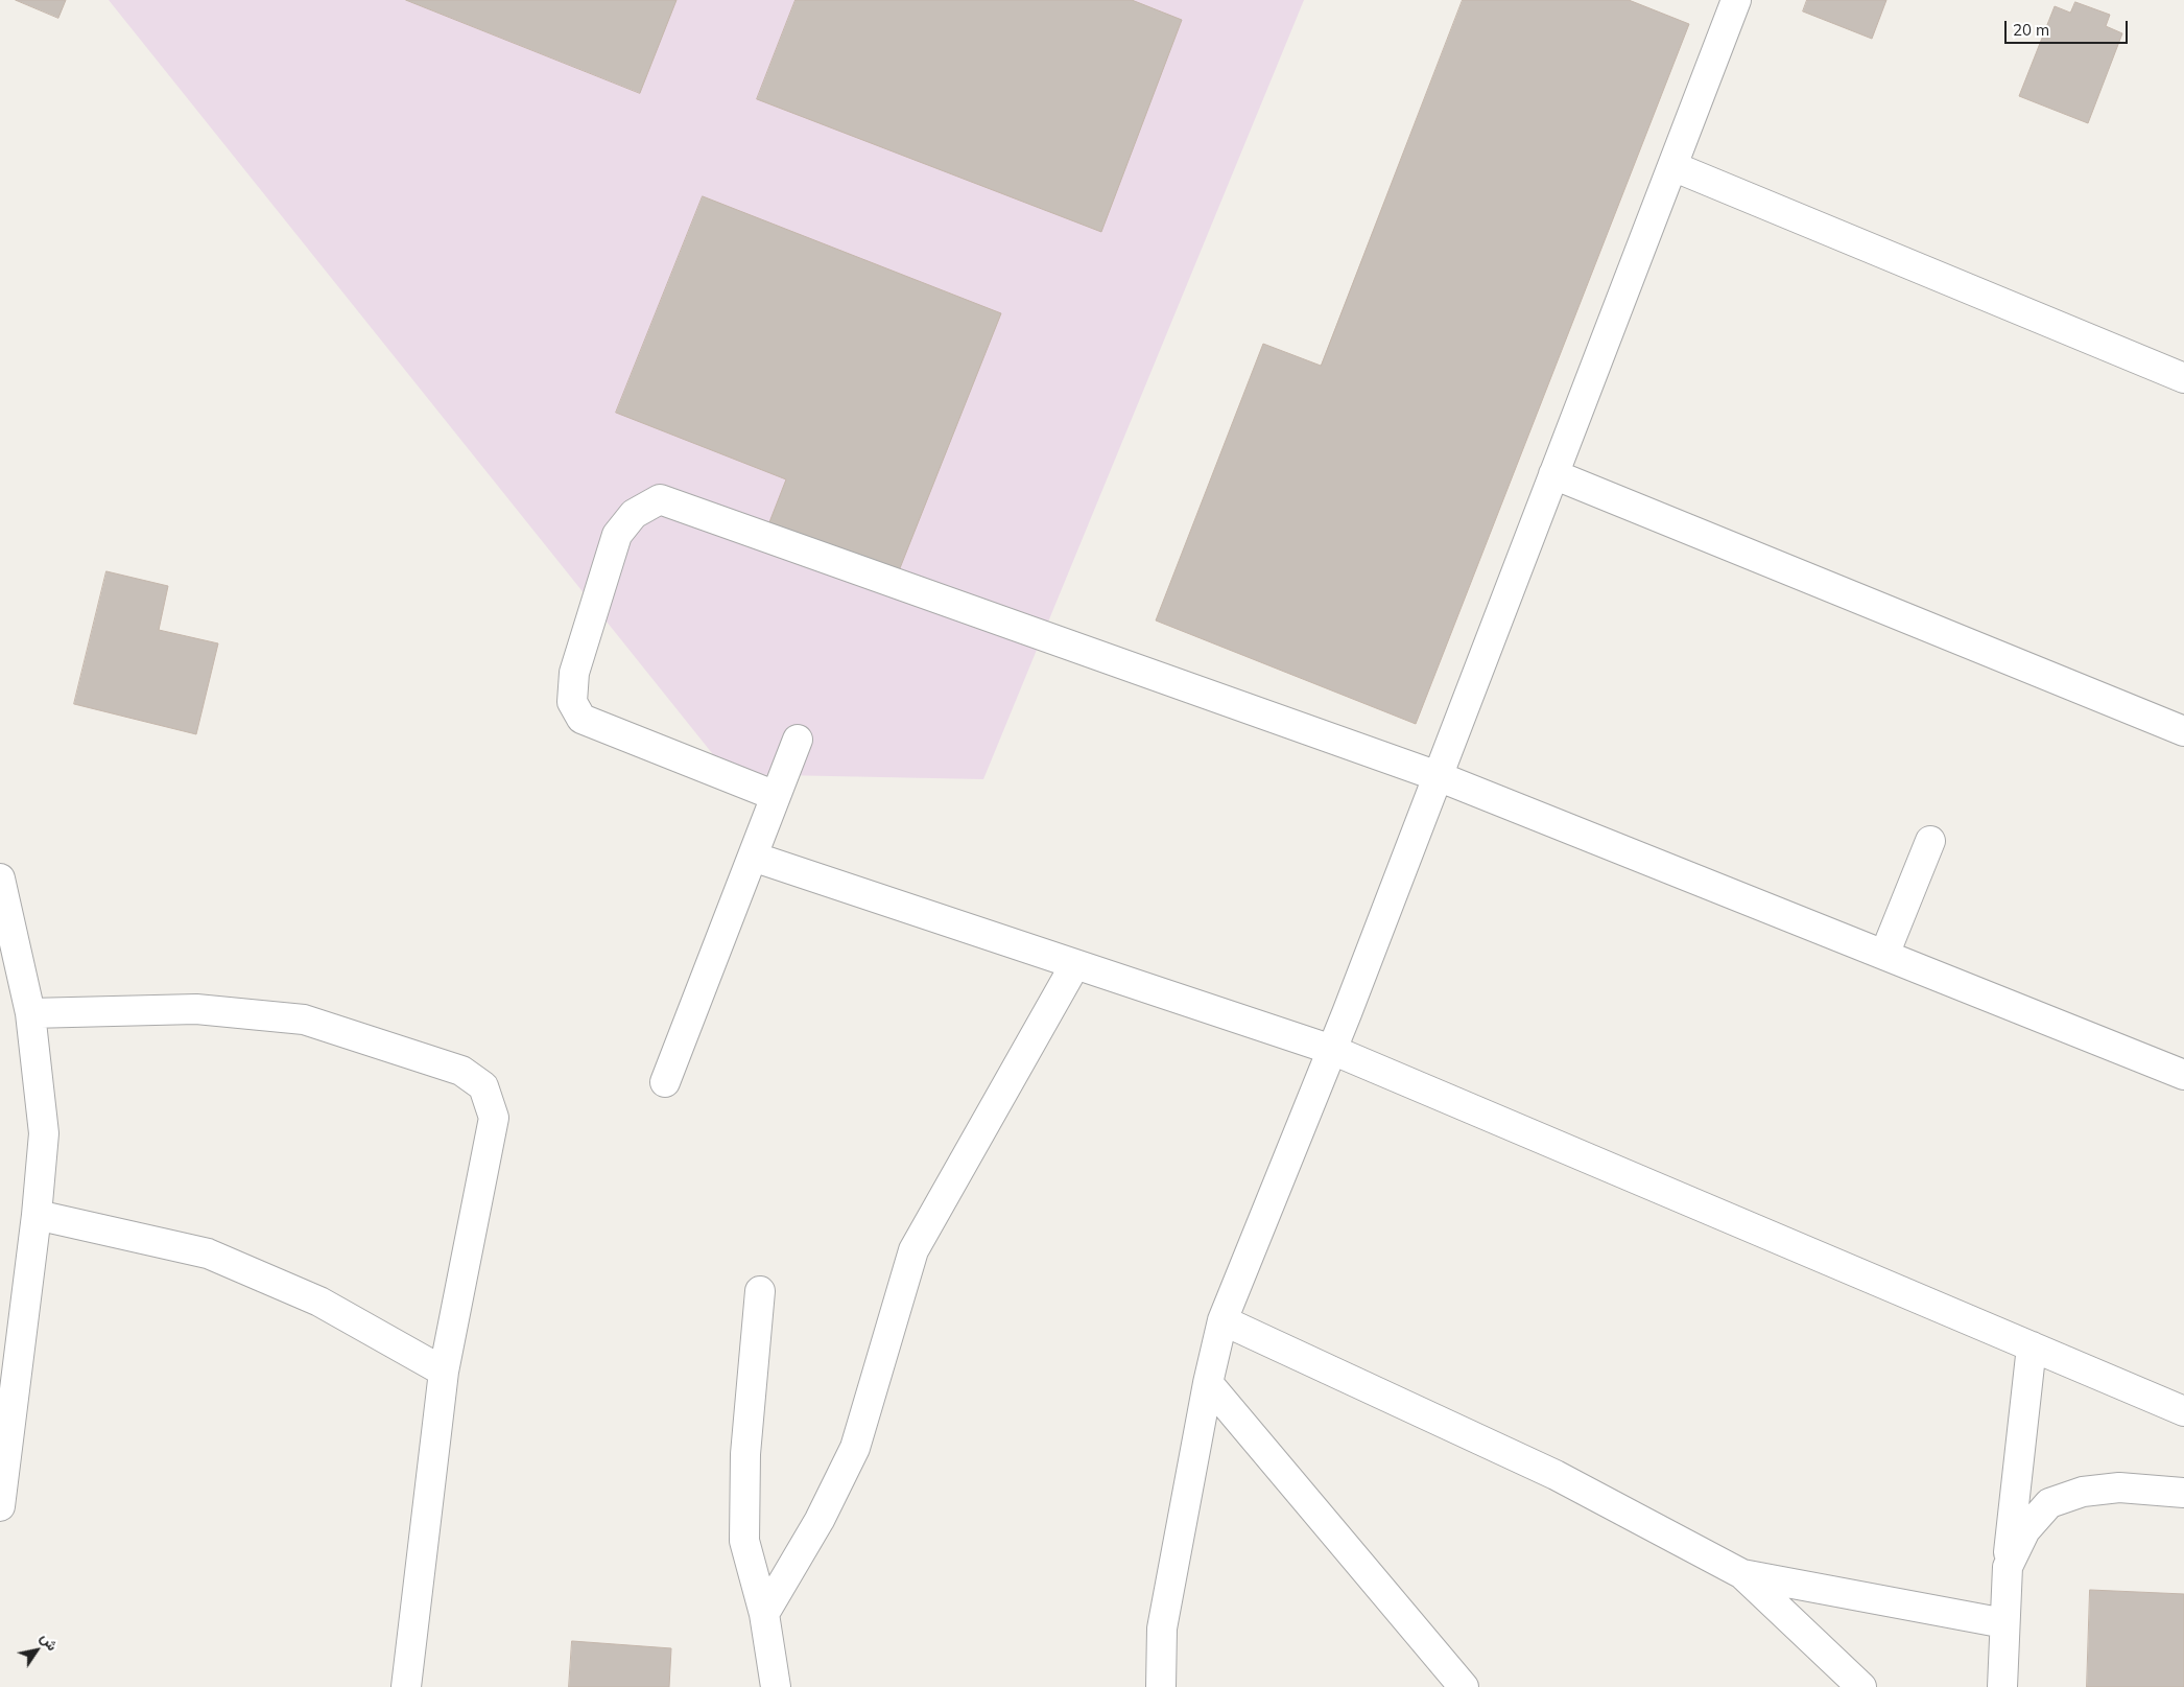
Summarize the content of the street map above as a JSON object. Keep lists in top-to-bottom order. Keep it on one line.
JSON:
{"scale_bar":"20 m","north":"top right"}
